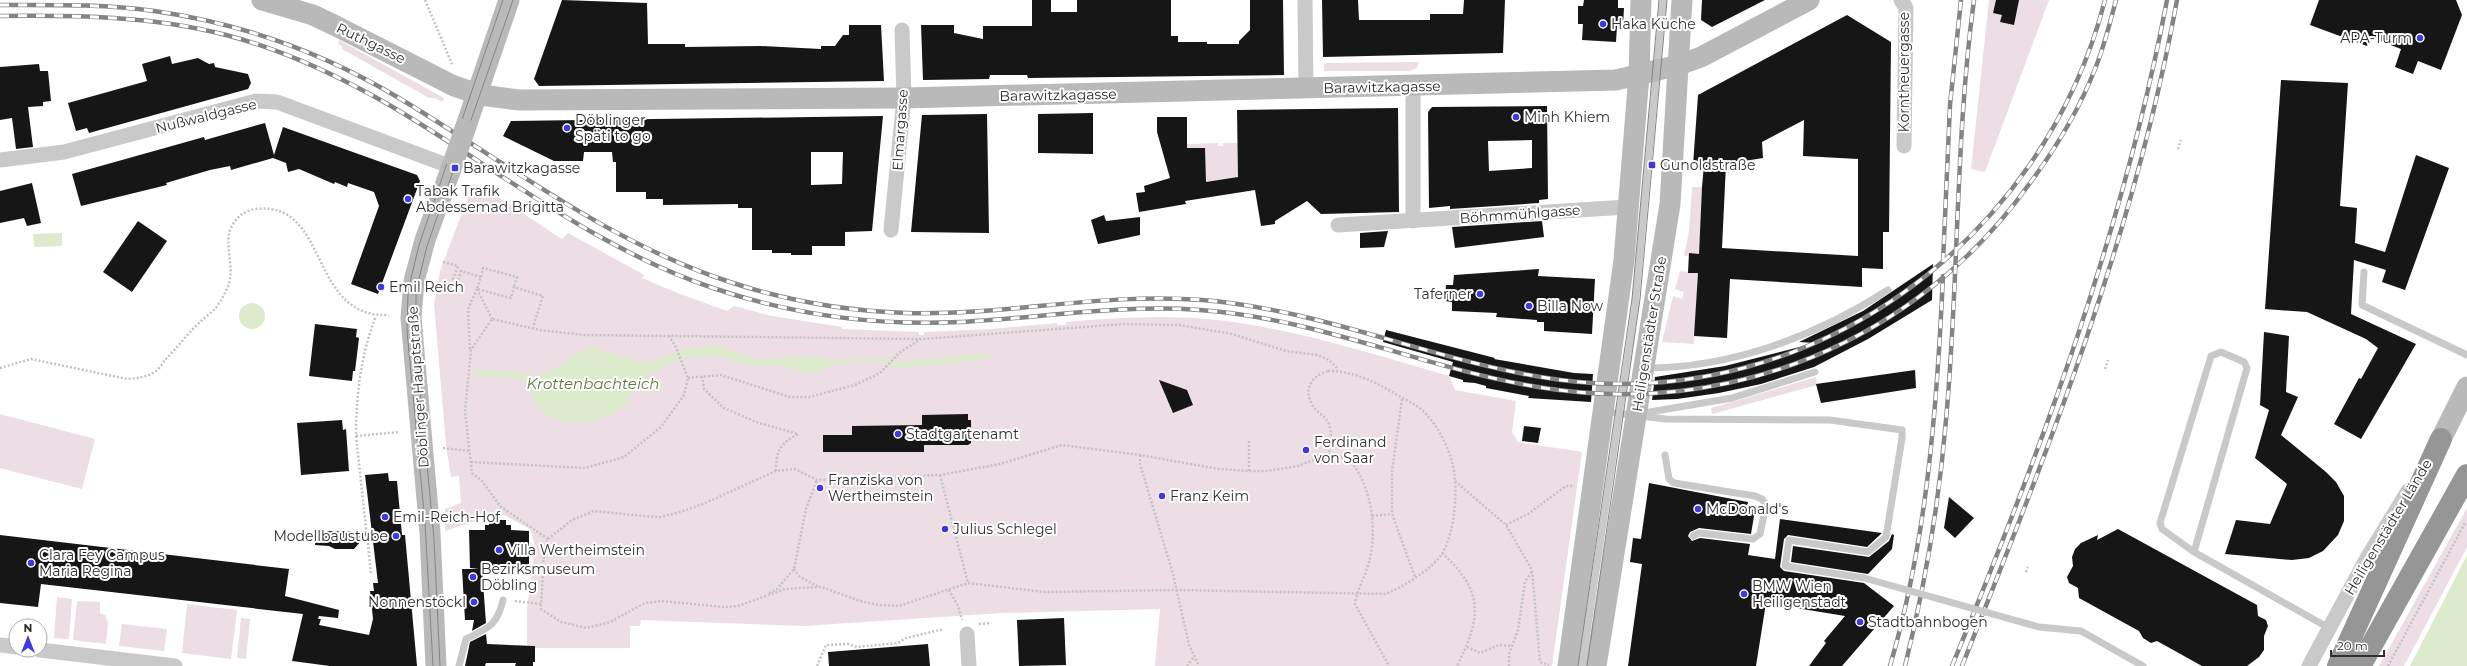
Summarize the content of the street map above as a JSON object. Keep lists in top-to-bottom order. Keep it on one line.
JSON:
{"streets":{"main road":["Ruthgasse","Barawitzkagasse","Heiligenstädter Straße","Döblinger Hauptstraße","Heiligenstädter Lände"],"street":["Korntheuergasse","Nußwaldgasse","Elmargasse","Böhmmühlgasse"]},"crossings":[["Ruthgasse","Barawitzkagasse"],["Ruthgasse","Döblinger Hauptstraße"],["Barawitzkagasse","Elmargasse"],["Barawitzkagasse","Heiligenstädter Straße"],["Barawitzkagasse","Döblinger Hauptstraße"],["Nußwaldgasse","Döblinger Hauptstraße"],["Böhmmühlgasse","Heiligenstädter Straße"]],"water":["Krottenbachteich"],"places":{"other":["Haka Küche","APA-Turm","Minh Khiem","Döblinger Späti to go","Tabak Trafik Abdessemad Brigitta","Emil Reich","Taferner","Billa Now","Stadtgartenamt","Ferdinand von Saar","Franziska von Wertheimstein","Franz Keim","McDonald's","Emil-Reich-Hof","Julius Schlegel","Modellbaustube","Villa Wertheimstein","Clara Fey Campus Maria Regina","Bezirksmuseum Döbling","BMW Wien Heiligenstadt","Nonnenstöckl","Stadtbahnbogen"],"transit":["Gunoldstraße","Barawitzkagasse"]},"scale_bar":"20 m","north":"top"}
